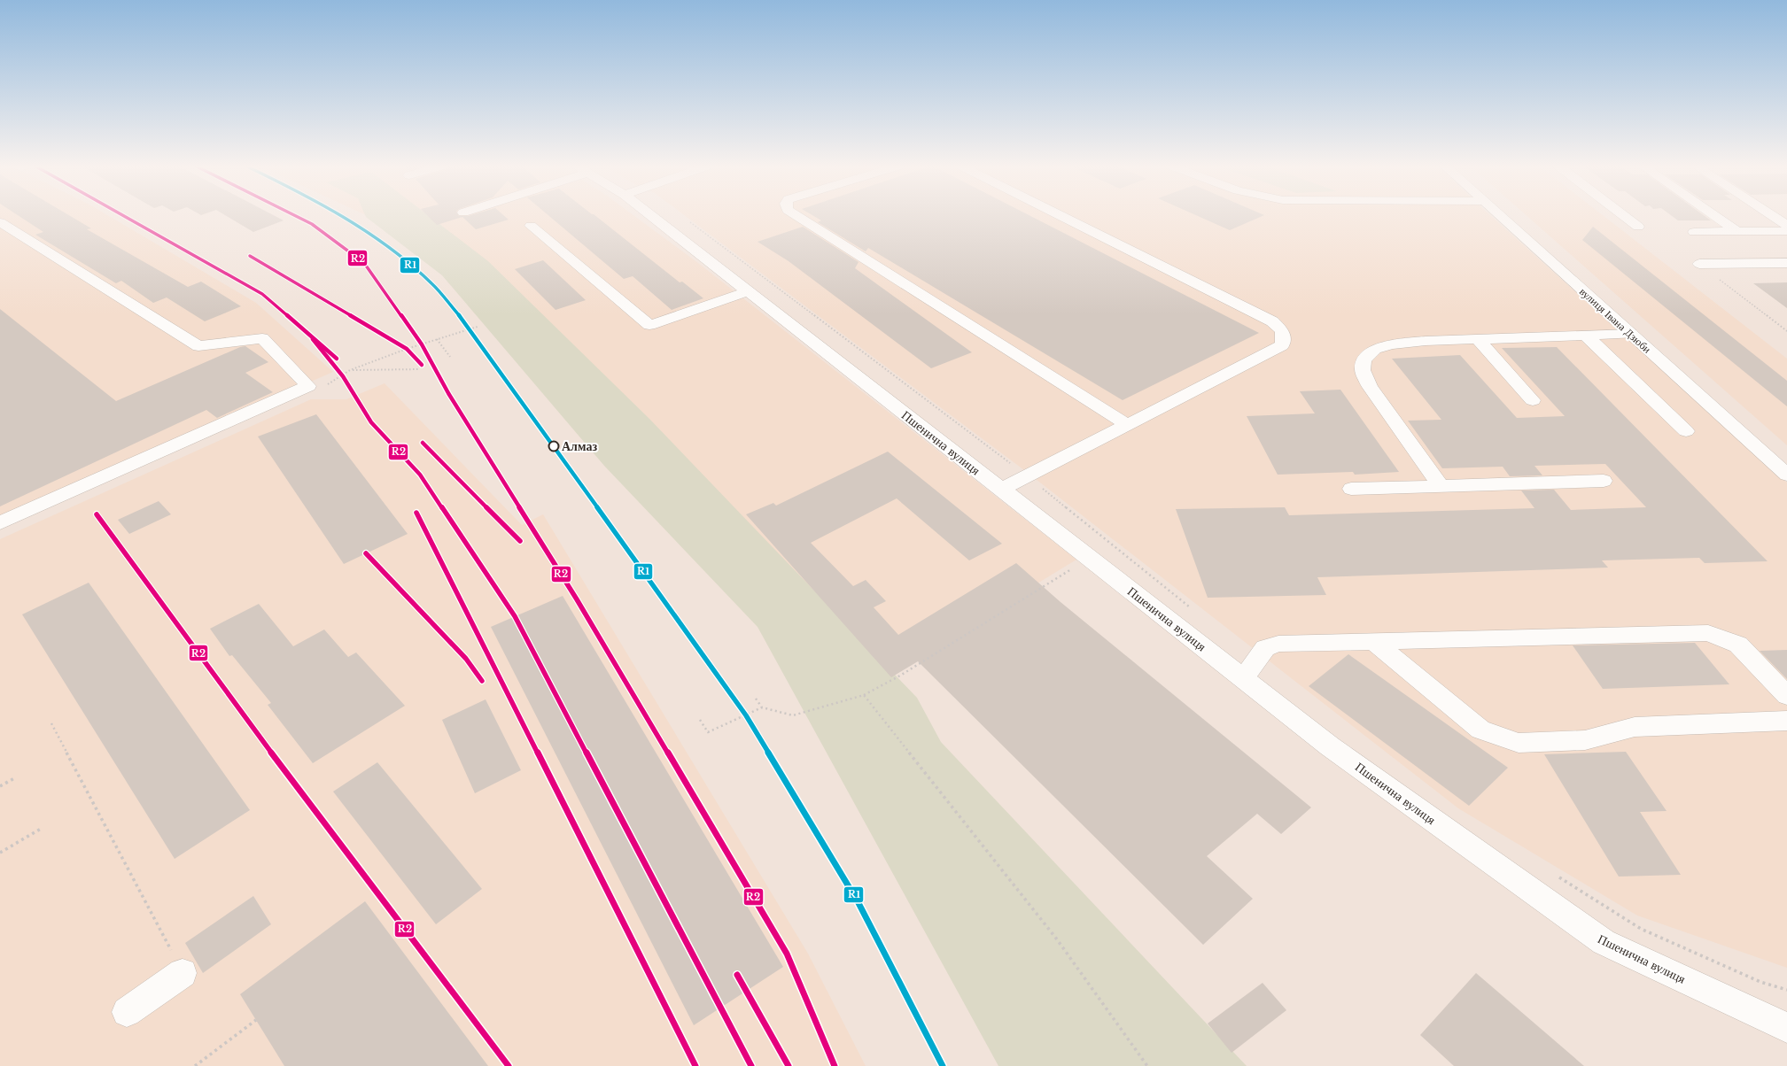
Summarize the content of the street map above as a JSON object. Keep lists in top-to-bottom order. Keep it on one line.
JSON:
{"streets":{"street":["вулиця Івана Дзюби","Пшенична вулиця"]},"places":["Алмаз"],"lines":["transit line R1","transit line R2"]}
